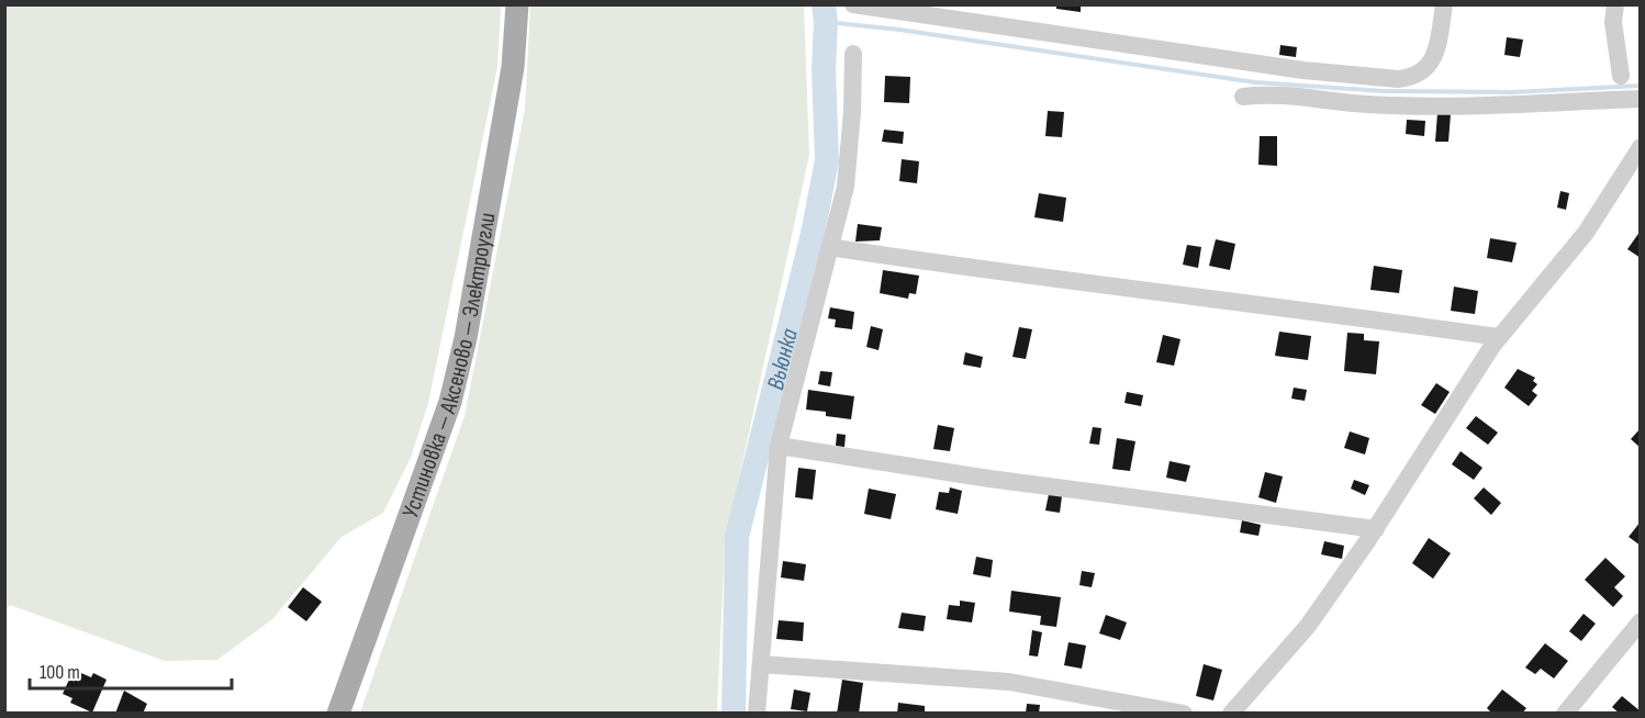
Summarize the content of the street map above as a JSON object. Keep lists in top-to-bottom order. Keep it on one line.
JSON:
{"streets":{"main road":["Устиновка — Аксеново — Электроугли"]},"water":["Вьюнка"],"scale_bar":"100 m"}
